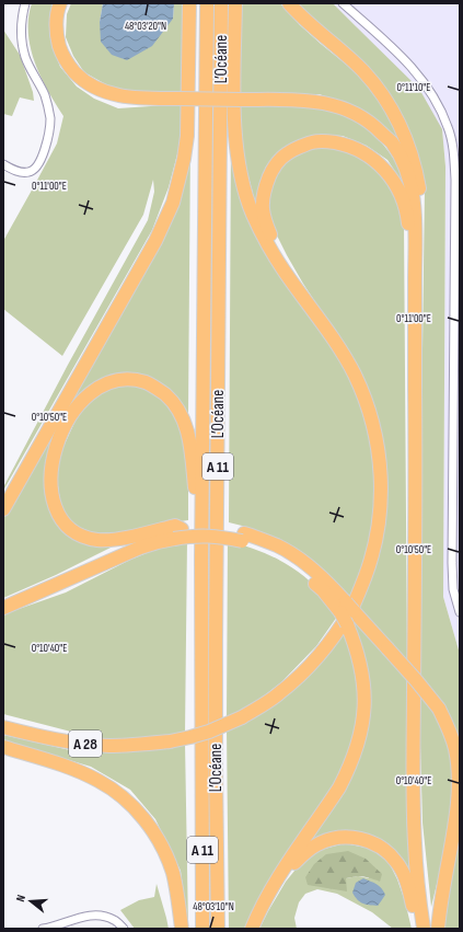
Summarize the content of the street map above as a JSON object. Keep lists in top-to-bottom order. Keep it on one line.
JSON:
{"streets":{"highway":["L’Océane","A 11","A 28"]},"north":"left","coordinates":["48°03'20\"N","0°11'10\"E","0°11'00\"E","0°10'50\"E","0°10'40\"E","48°03'10\"N"]}
